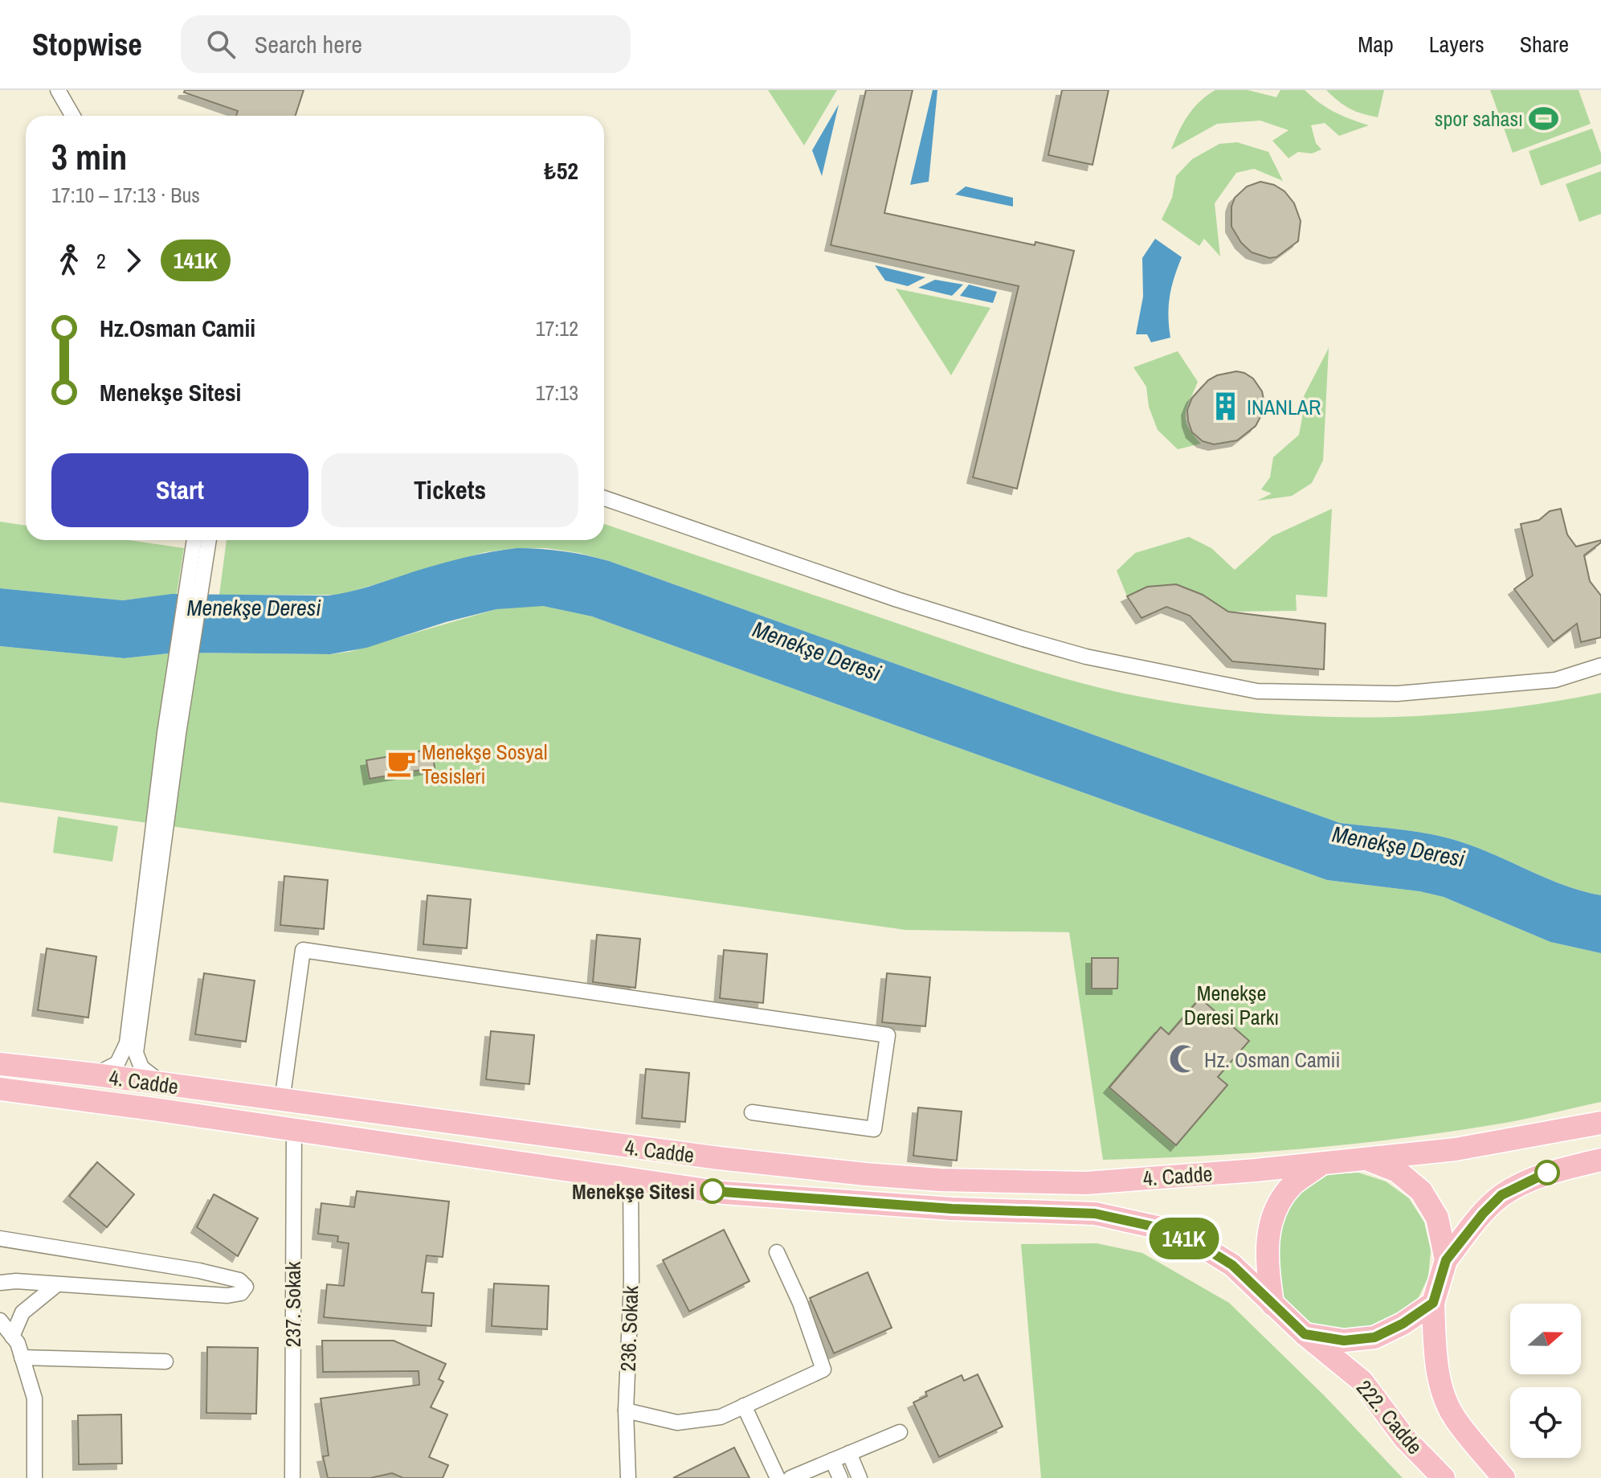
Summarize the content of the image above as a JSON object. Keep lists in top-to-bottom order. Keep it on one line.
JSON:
{"streets":{"main road":["4. Cadde","222. Cadde"],"street":["237. Sokak","236. Sokak"]},"crossings":[["4. Cadde","237. Sokak"],["4. Cadde","236. Sokak"],["4. Cadde","222. Cadde"]],"water":["Menekşe Deresi"],"parks":["Menekşe Deresi Parkı"],"places":{"sports":["spor sahası"],"building":["INANLAR"],"cafe":["Menekşe Sosyal Tesisleri"],"mosque":["Hz. Osman Camii"],"other":["Menekşe Sitesi"]},"lines":["bus line 141K"],"north":"right","page":{"header":"Stopwise","search":"Search here","nav":["Map","Layers","Share"],"on_map":"141K","heading":["3 min","17:10 – 17:13 · Bus","₺52"],"legs":["2","141K"],"list":[{"name":"Hz.Osman Camii","value":"17:12"},{"name":"Menekşe Sitesi","value":"17:13"}],"buttons":["Start","Tickets"]}}
